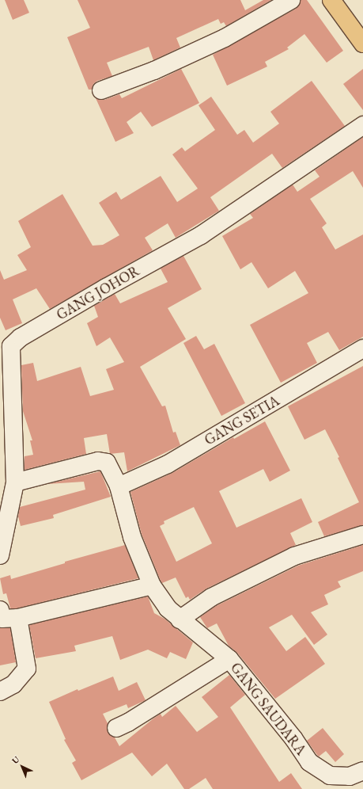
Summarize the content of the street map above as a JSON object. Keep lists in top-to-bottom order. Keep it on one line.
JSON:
{"streets":{"street":["GANG JOHOR","GANG SETIA","GANG SAUDARA"]},"crossings":[["GANG JOHOR","GANG SAUDARA"],["GANG SETIA","GANG SAUDARA"]],"north":"top left"}
